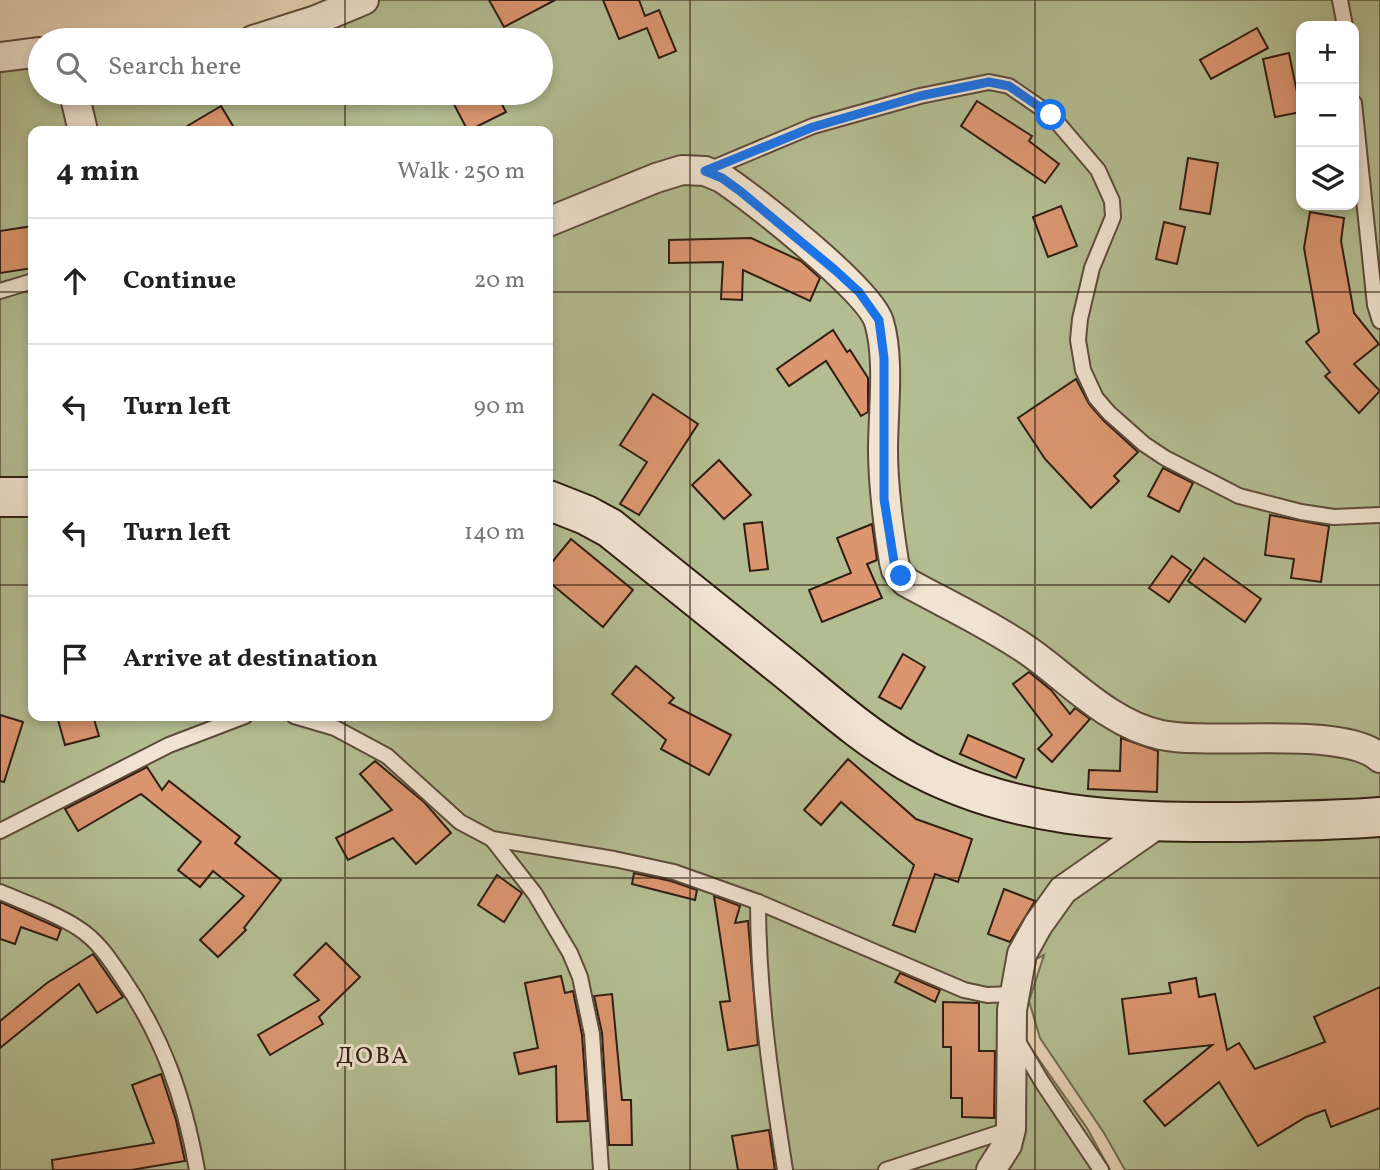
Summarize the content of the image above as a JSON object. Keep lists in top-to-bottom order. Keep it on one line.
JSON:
{"districts":["ДОВА"],"page":{"map_buttons":["+","−"],"search":"Search here","heading":["4 min","Walk · 250 m"],"list":[["Continue","20 m"],["Turn left","90 m"],["Turn left","140 m"],"Arrive at destination"]}}
